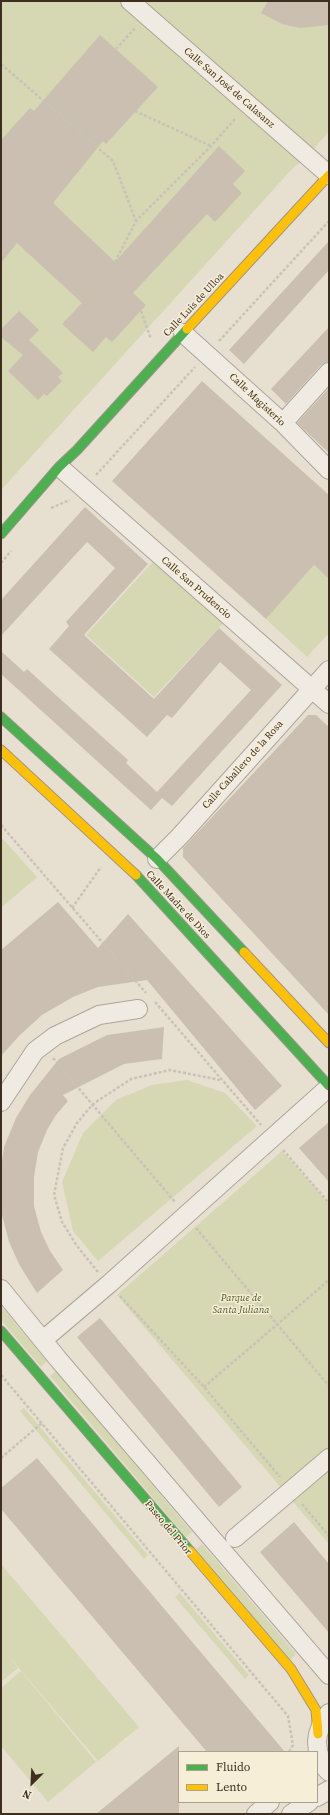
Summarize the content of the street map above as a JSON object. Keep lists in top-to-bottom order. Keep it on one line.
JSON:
{"streets":{"main road":["Calle Luis de Ulloa","Calle Madre de Dios","Paseo del Prior"],"street":["Calle San José de Calasanz","Calle Magisterio","Calle San Prudencio","Calle Caballero de la Rosa"]},"crossings":[["Calle San José de Calasanz","Calle Luis de Ulloa"],["Calle Luis de Ulloa","Calle Magisterio"],["Calle Luis de Ulloa","Calle San Prudencio"],["Calle San Prudencio","Calle Caballero de la Rosa"],["Calle Caballero de la Rosa","Calle Madre de Dios"]],"parks":["Parque de Santa Juliana"],"legend":["Fluido","Lento"],"north":"bottom left"}
